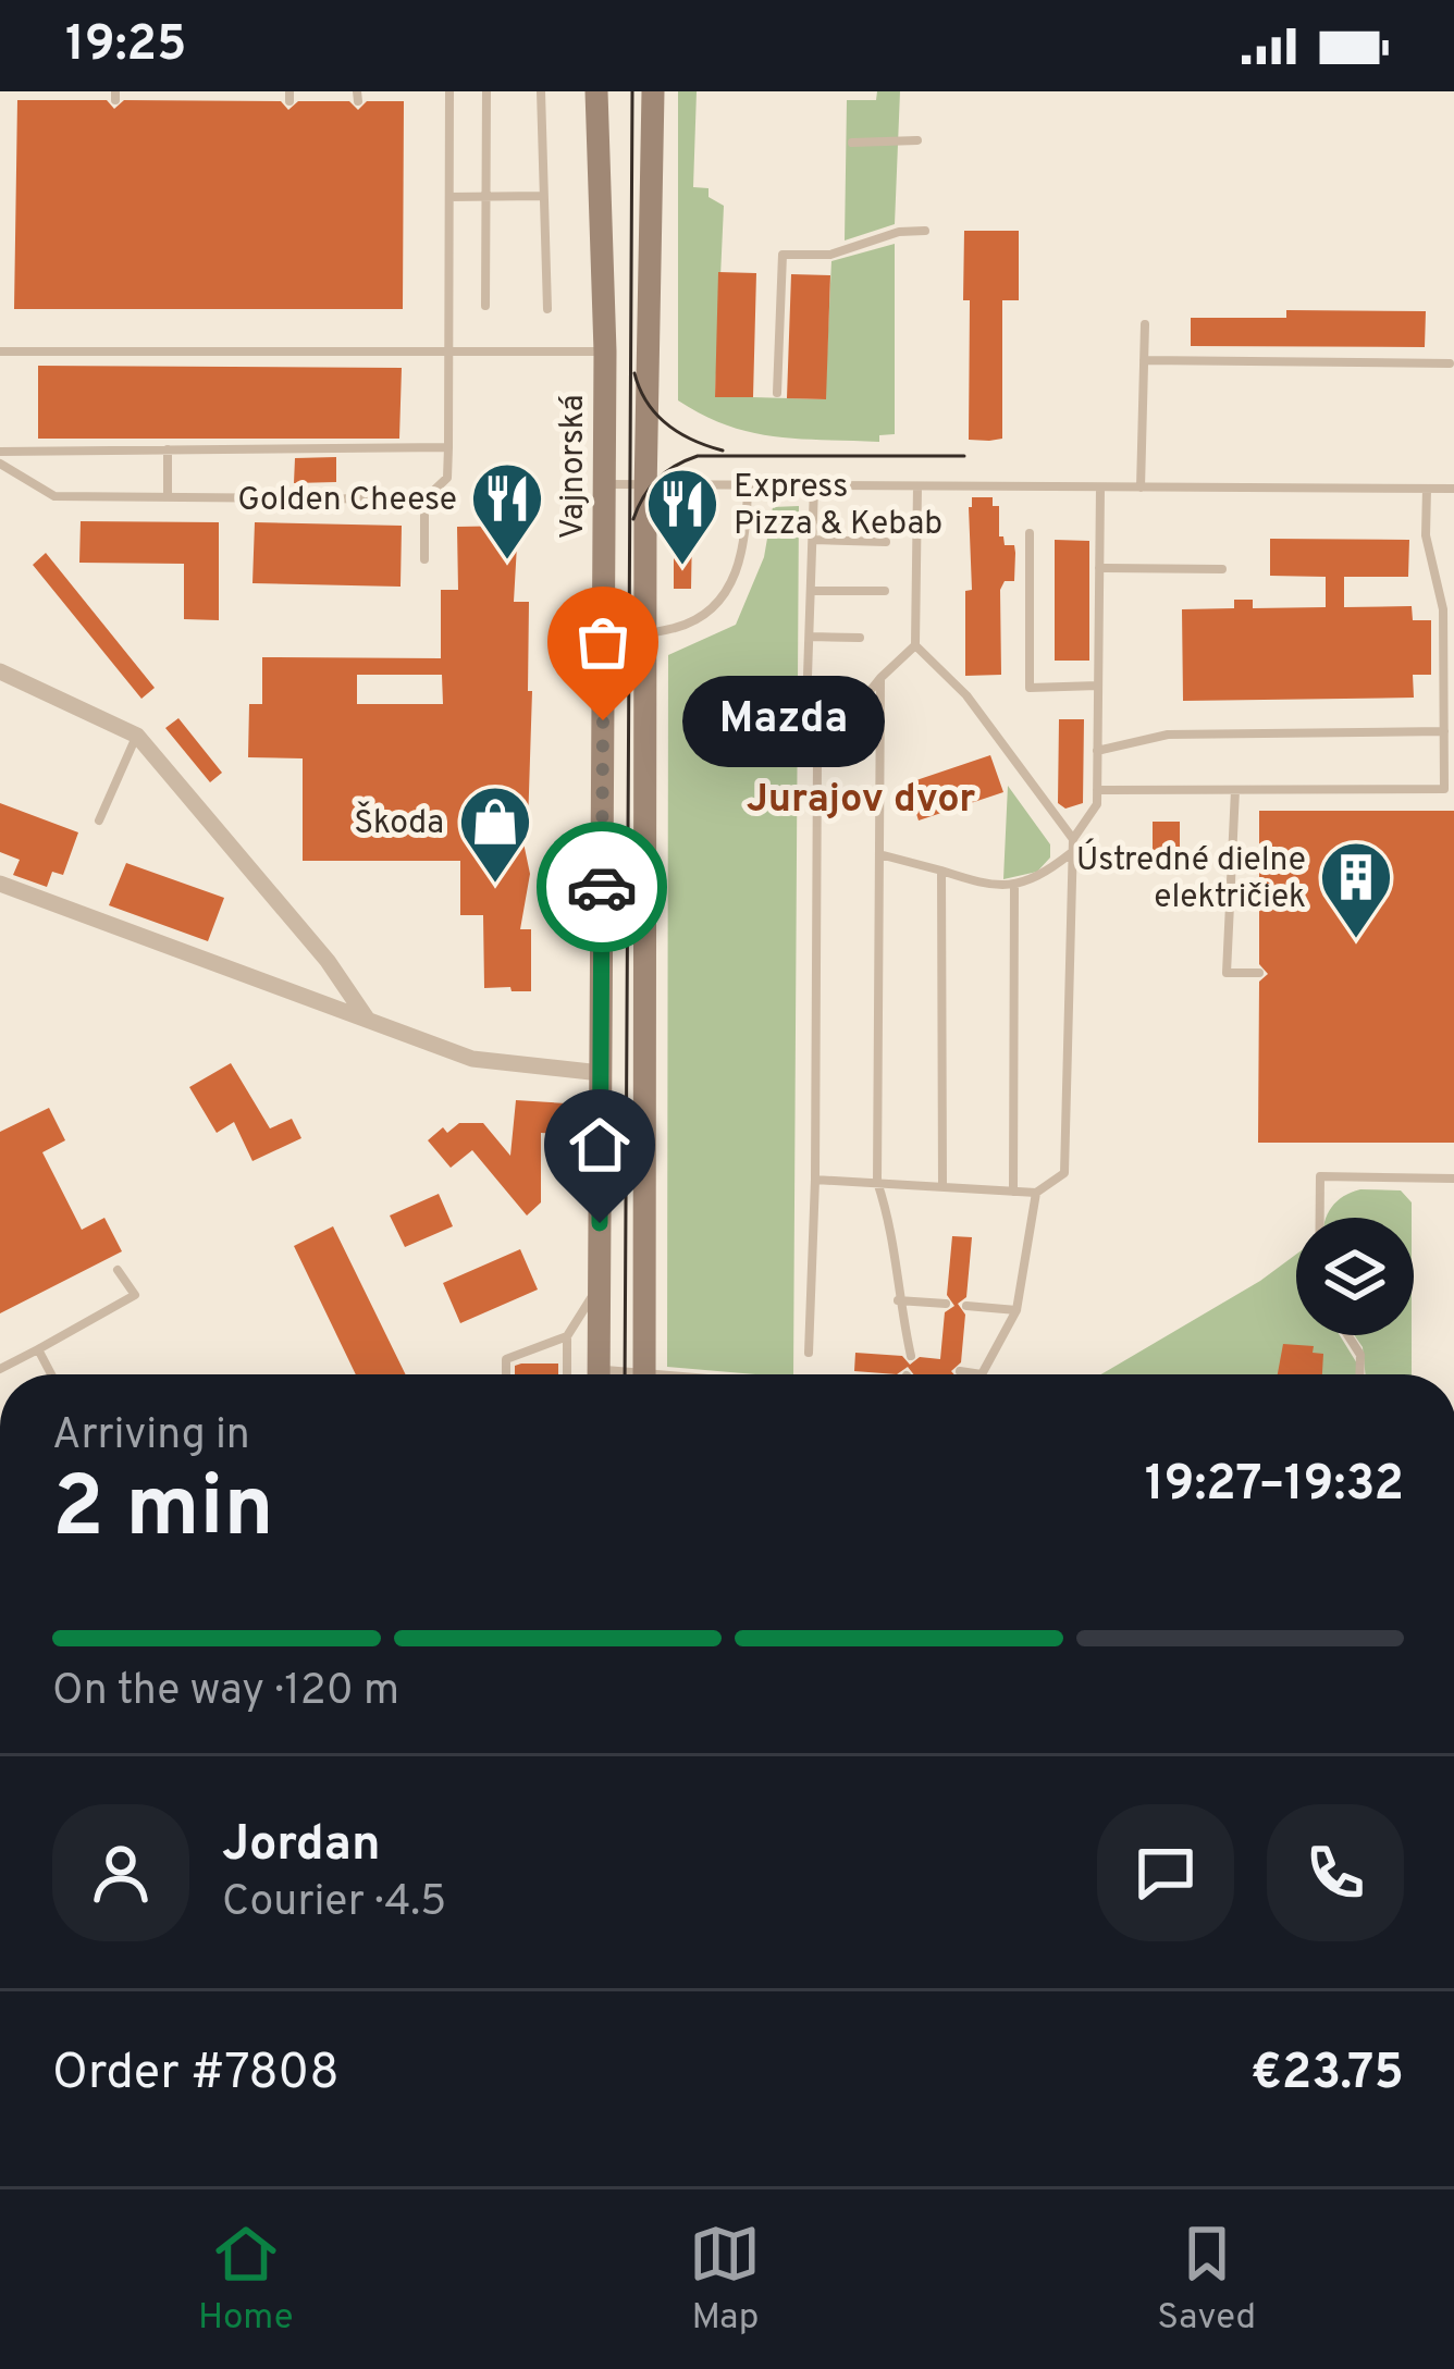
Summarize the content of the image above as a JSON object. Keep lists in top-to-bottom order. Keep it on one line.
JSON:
{"streets":{"main road":["Vajnorská"]},"districts":["Jurajov dvor"],"places":{"restaurant":["Golden Cheese","Express Pizza & Kebab"],"other":["Mazda"],"shop":["Škoda"],"building":["Ústredné dielne električiek"]},"page":{"status":"19:25","bubble":"Mazda","heading":["2 min","Arriving in","19:27–19:32"],"panel":["Jordan","Courier · 4.5","Order #7808","€23.75"],"bar":"On the way · 120 m","tabs":["Home","Map","Saved"]}}
